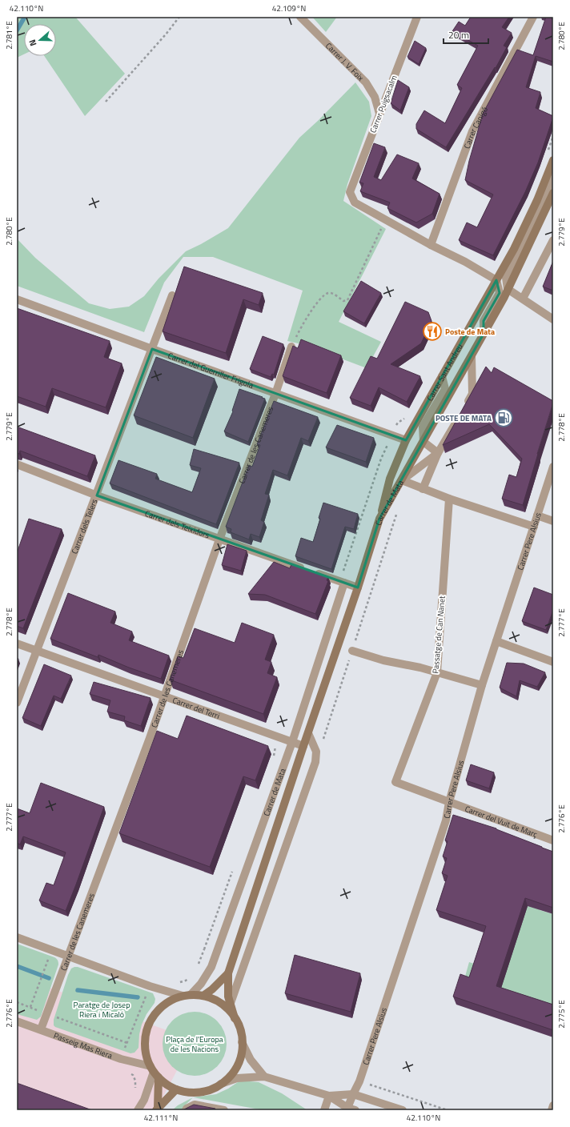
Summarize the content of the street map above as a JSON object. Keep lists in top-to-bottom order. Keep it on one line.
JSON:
{"streets":{"main road":["Carrer Sant Andreu","Carrer de Mata"],"street":["Carrer J. V. Foix","Carrer Puigsacalm","Carrer Canigó","Carrer del Guerriller Frigola","Carrer de les Canemeres","Carrer dels Teixidors","Carrer dels Telers","Carrer Pere Alsius","Passatge de Can Nanet","Carrer del Terri","Carrer del Vuit de Març","Passeig Mas Riera"]},"crossings":[["Carrer J. V. Foix","Carrer Puigsacalm"],["Carrer del Guerriller Frigola","Carrer Sant Andreu"],["Carrer del Guerriller Frigola","Carrer de les Canemeres"],["Carrer del Guerriller Frigola","Carrer dels Telers"],["Carrer Sant Andreu","Carrer de Mata"],["Carrer de les Canemeres","Carrer dels Teixidors"],["Carrer de les Canemeres","Carrer del Terri"],["Carrer de les Canemeres","Passeig Mas Riera"],["Carrer de Mata","Carrer dels Teixidors"],["Carrer de Mata","Carrer del Terri"],["Carrer de Mata","Passeig Mas Riera"],["Carrer dels Teixidors","Carrer dels Telers"],["Carrer dels Telers","Carrer del Terri"],["Carrer Pere Alsius","Carrer del Vuit de Març"],["Passatge de Can Nanet","Carrer del Vuit de Març"]],"parks":["Paratge de Josep Riera i Micaló","Plaça de l'Europa de les Nacions"],"places":{"restaurant":["Poste de Mata"],"fuel station":["POSTE DE MATA"]},"scale_bar":"20 m","north":"left","coordinates":["42.110°N","42.109°N","2.781°E","2.780°E","2.779°E","2.778°E","2.777°E","2.776°E","2.775°E","42.111°N"]}
